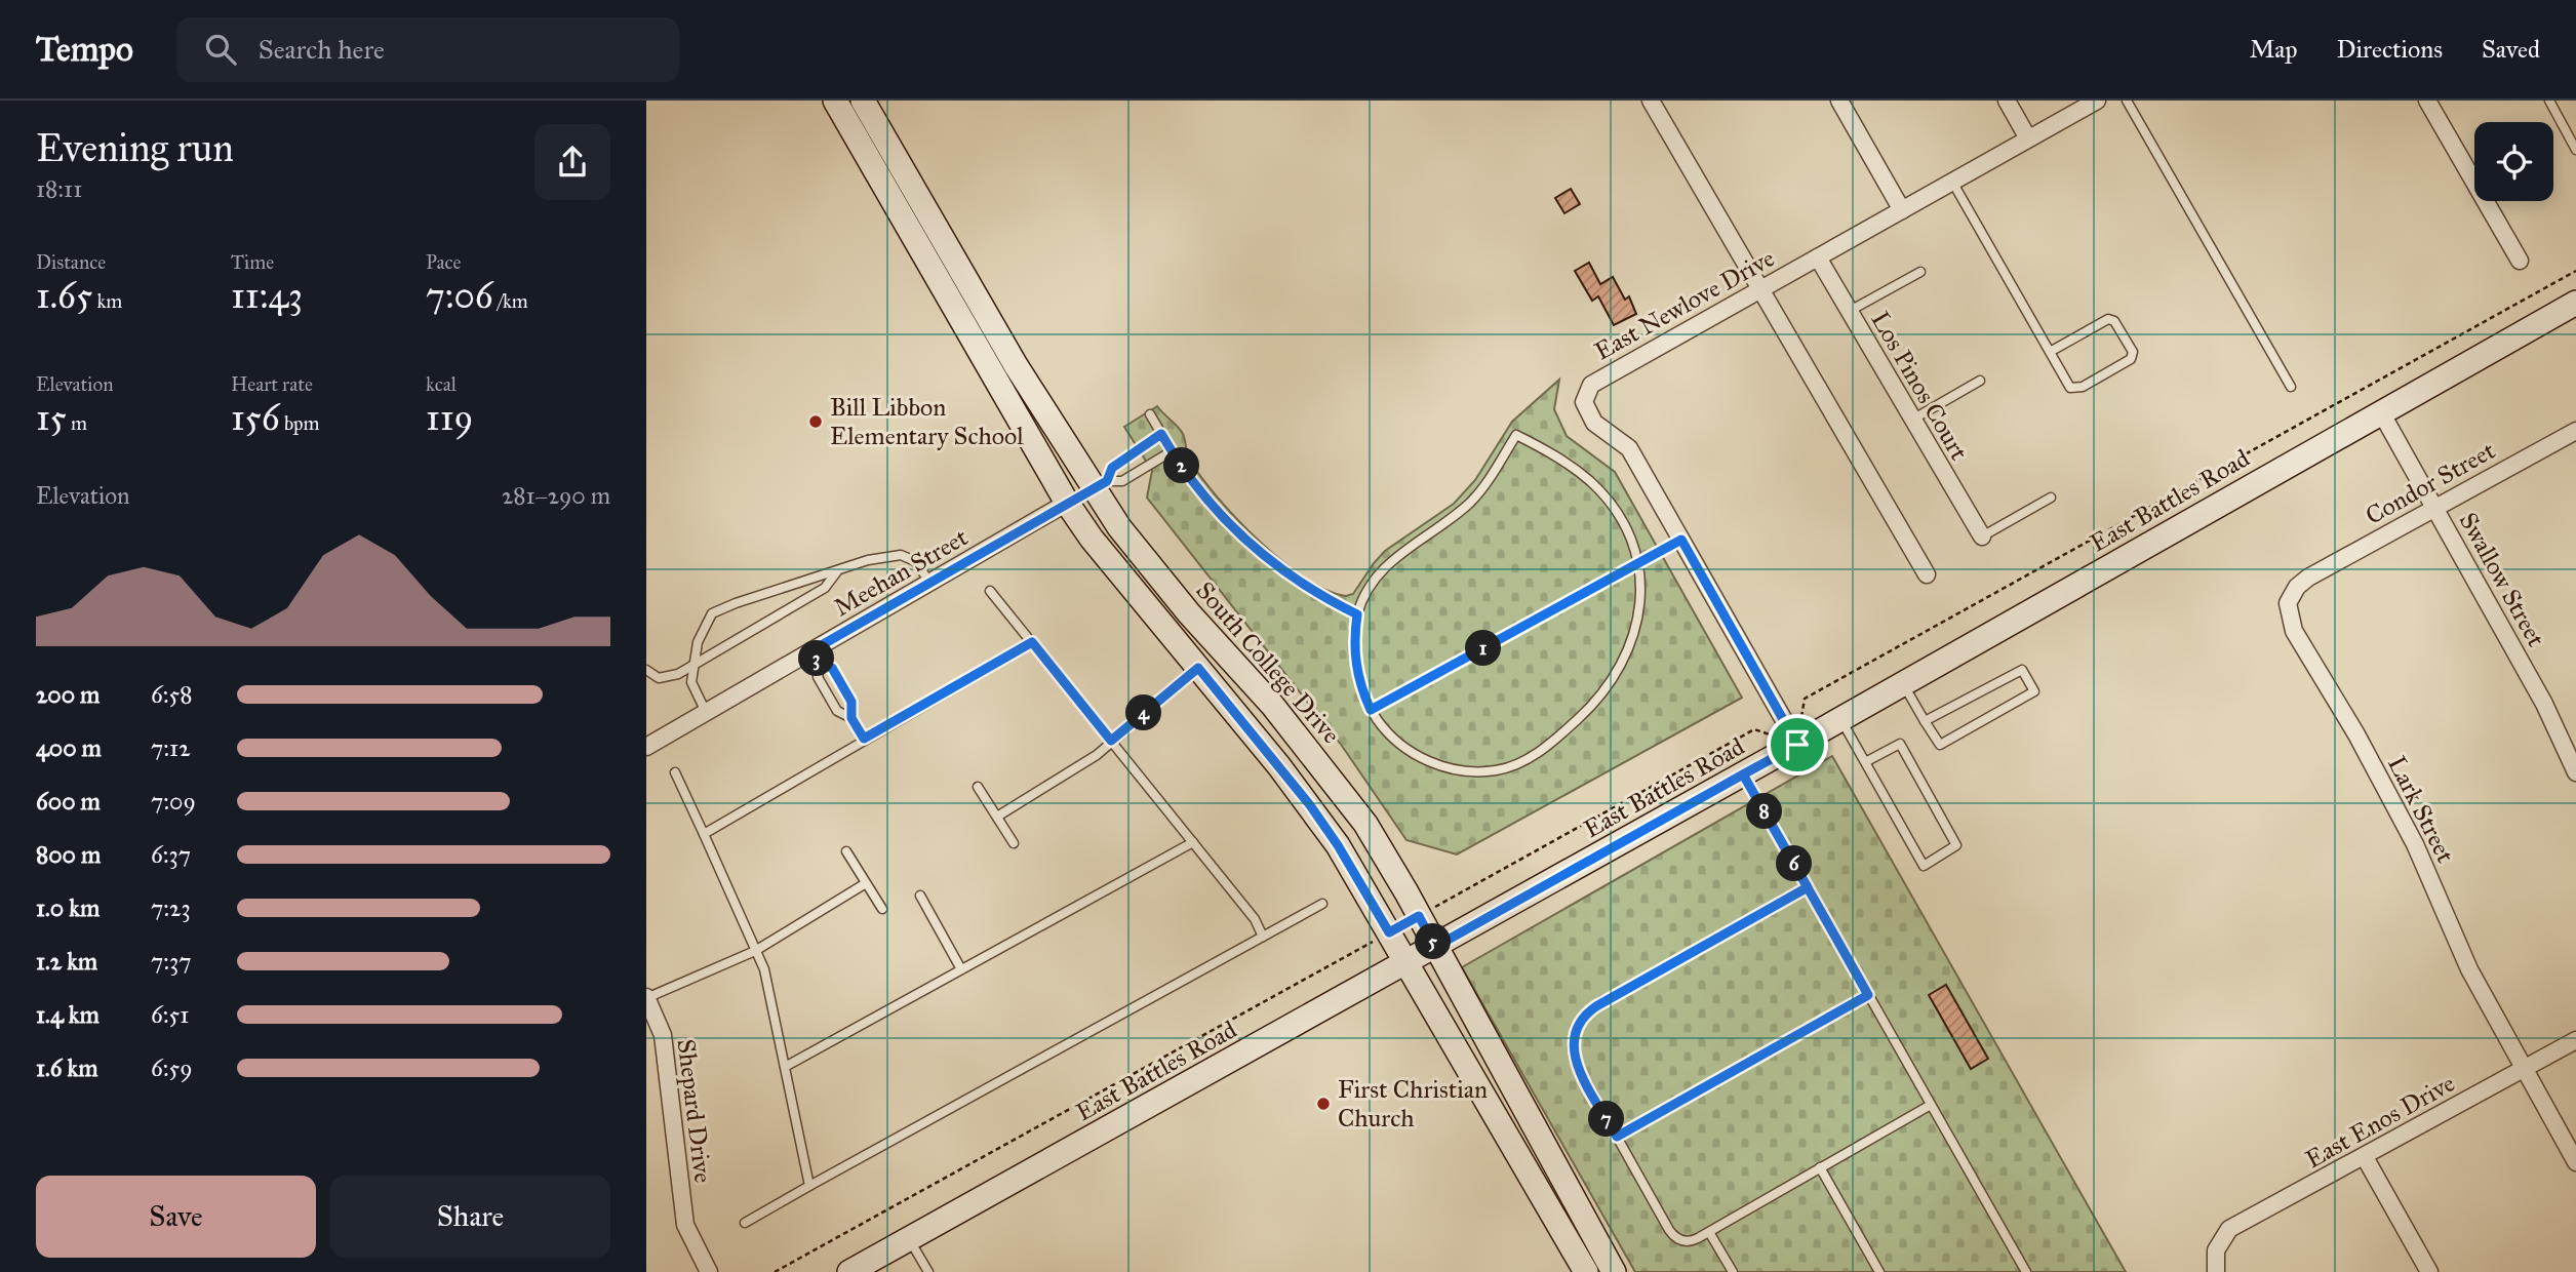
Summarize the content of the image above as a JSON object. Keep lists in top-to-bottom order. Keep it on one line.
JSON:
{"streets":{"street":["East Newlove Drive","Los Pinos Court","Condor Street","East Battles Road","Meehan Street","Swallow Street","South College Drive","Lark Street","Shepard Drive","East Enos Drive"]},"crossings":[["East Newlove Drive","Los Pinos Court"],["East Newlove Drive","East Battles Road"],["Condor Street","Swallow Street"],["Condor Street","Lark Street"],["East Battles Road","Swallow Street"],["East Battles Road","South College Drive"],["Lark Street","East Enos Drive"]],"places":["Bill Libbon Elementary School","First Christian Church"],"page":{"header":"Tempo","search":"Search here","nav":["Map","Directions","Saved"],"heading":["Evening run","18:11"],"stats":[["Distance","1.65 km"],["Time","11:43"],["Pace","7:06 /km"],["Elevation","15 m"],["Heart rate","156 bpm"],["kcal","119"]],"pins":["2","1","3","4","8","6","5","7"],"chart":["Elevation","281–290 m"],"list":[{"name":"200 m","note":"6:58"},{"name":"400 m","note":"7:12"},{"name":"600 m","note":"7:09"},{"name":"800 m","note":"6:37"},{"name":"1.0 km","note":"7:23"},{"name":"1.2 km","note":"7:37"},{"name":"1.4 km","note":"6:51"},{"name":"1.6 km","note":"6:59"}],"buttons":["Save","Share"]}}
